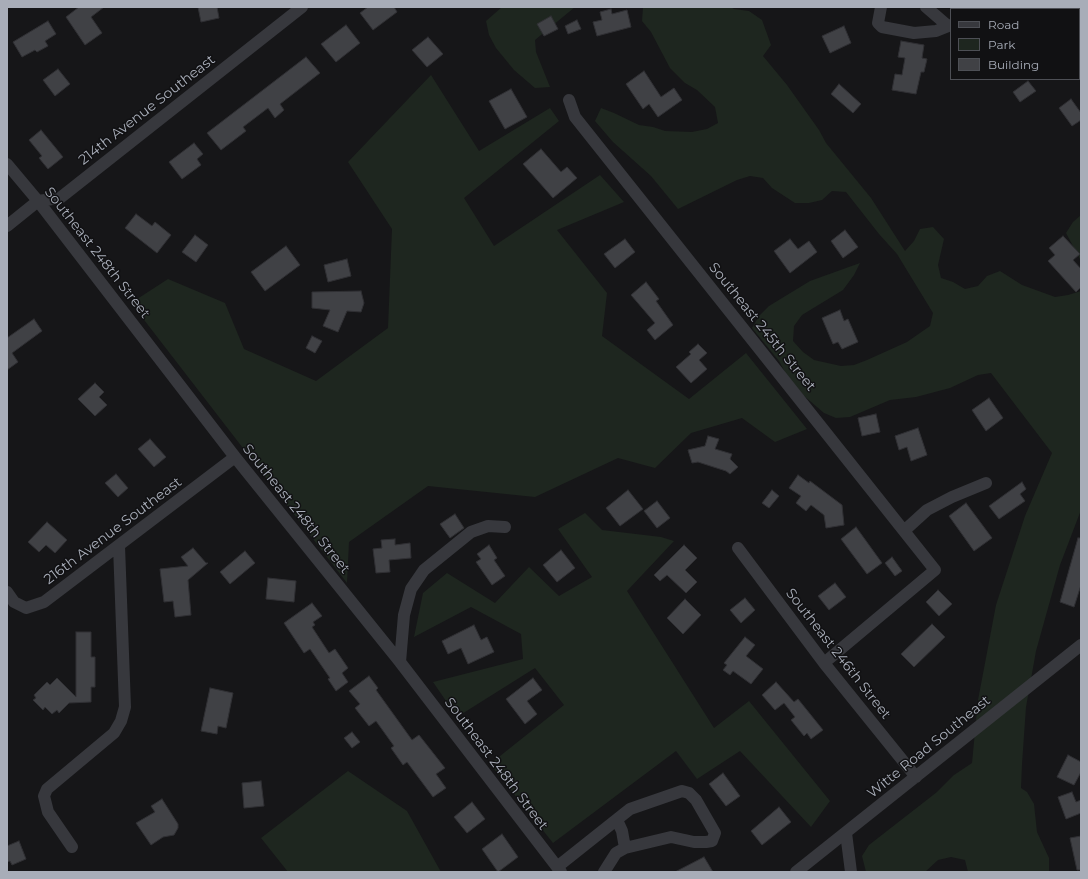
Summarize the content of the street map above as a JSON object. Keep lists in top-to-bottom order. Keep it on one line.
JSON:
{"streets":{"street":["214th Avenue Southeast","Southeast 248th Street","Southeast 245th Street","216th Avenue Southeast","Southeast 246th Street","Witte Road Southeast"]},"crossings":[["214th Avenue Southeast","Southeast 248th Street"],["Southeast 248th Street","216th Avenue Southeast"],["Southeast 245th Street","Southeast 246th Street"],["Southeast 246th Street","Witte Road Southeast"]],"legend":["Road","Park","Building"]}
